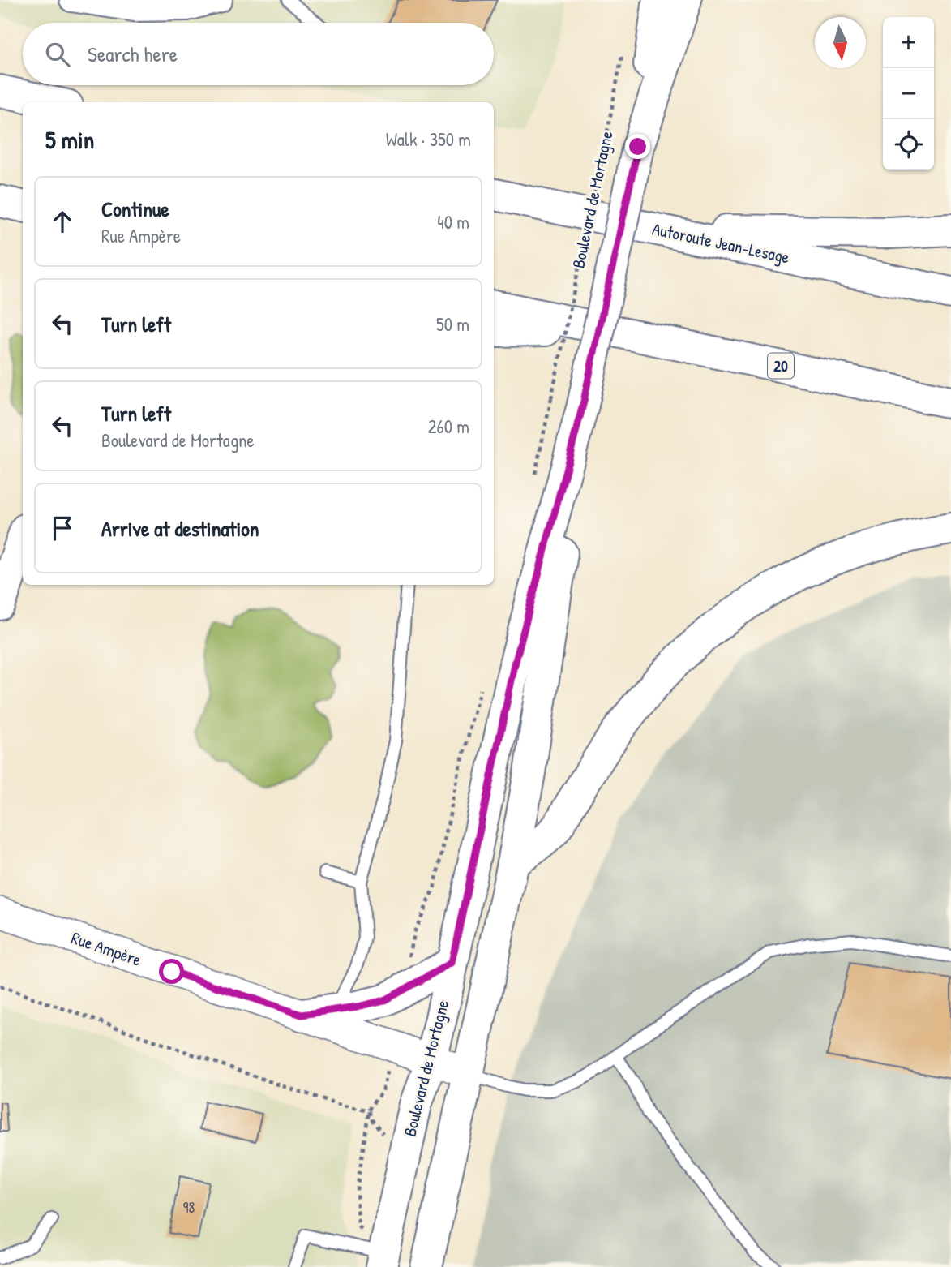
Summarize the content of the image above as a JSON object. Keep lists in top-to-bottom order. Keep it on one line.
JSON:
{"streets":{"main road":["Boulevard de Mortagne","Autoroute Jean-Lesage","20"],"street":["Rue Ampère"]},"crossings":[["Boulevard de Mortagne","Rue Ampère"]],"house_numbers":["98"],"north":"bottom","page":{"map_buttons":["+","−"],"search":"Search here","heading":["5 min","Walk · 350 m"],"list":[["Continue","Rue Ampère","40 m"],["Turn left","50 m"],["Turn left","Boulevard de Mortagne","260 m"],"Arrive at destination"]}}
